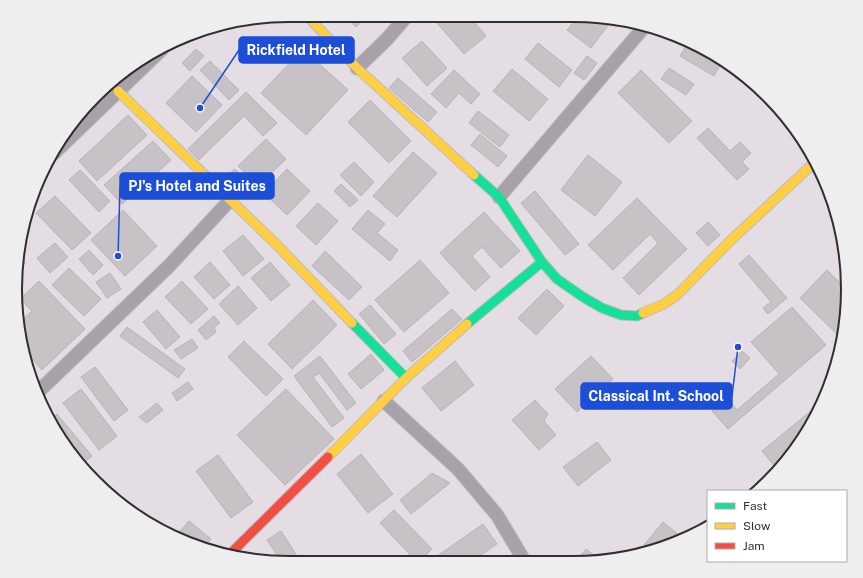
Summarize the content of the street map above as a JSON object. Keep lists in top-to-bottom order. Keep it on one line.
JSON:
{"places":["Rickfield Hotel","PJ's Hotel and Suites","Classical Int. School"],"legend":["Fast","Slow","Jam"]}
